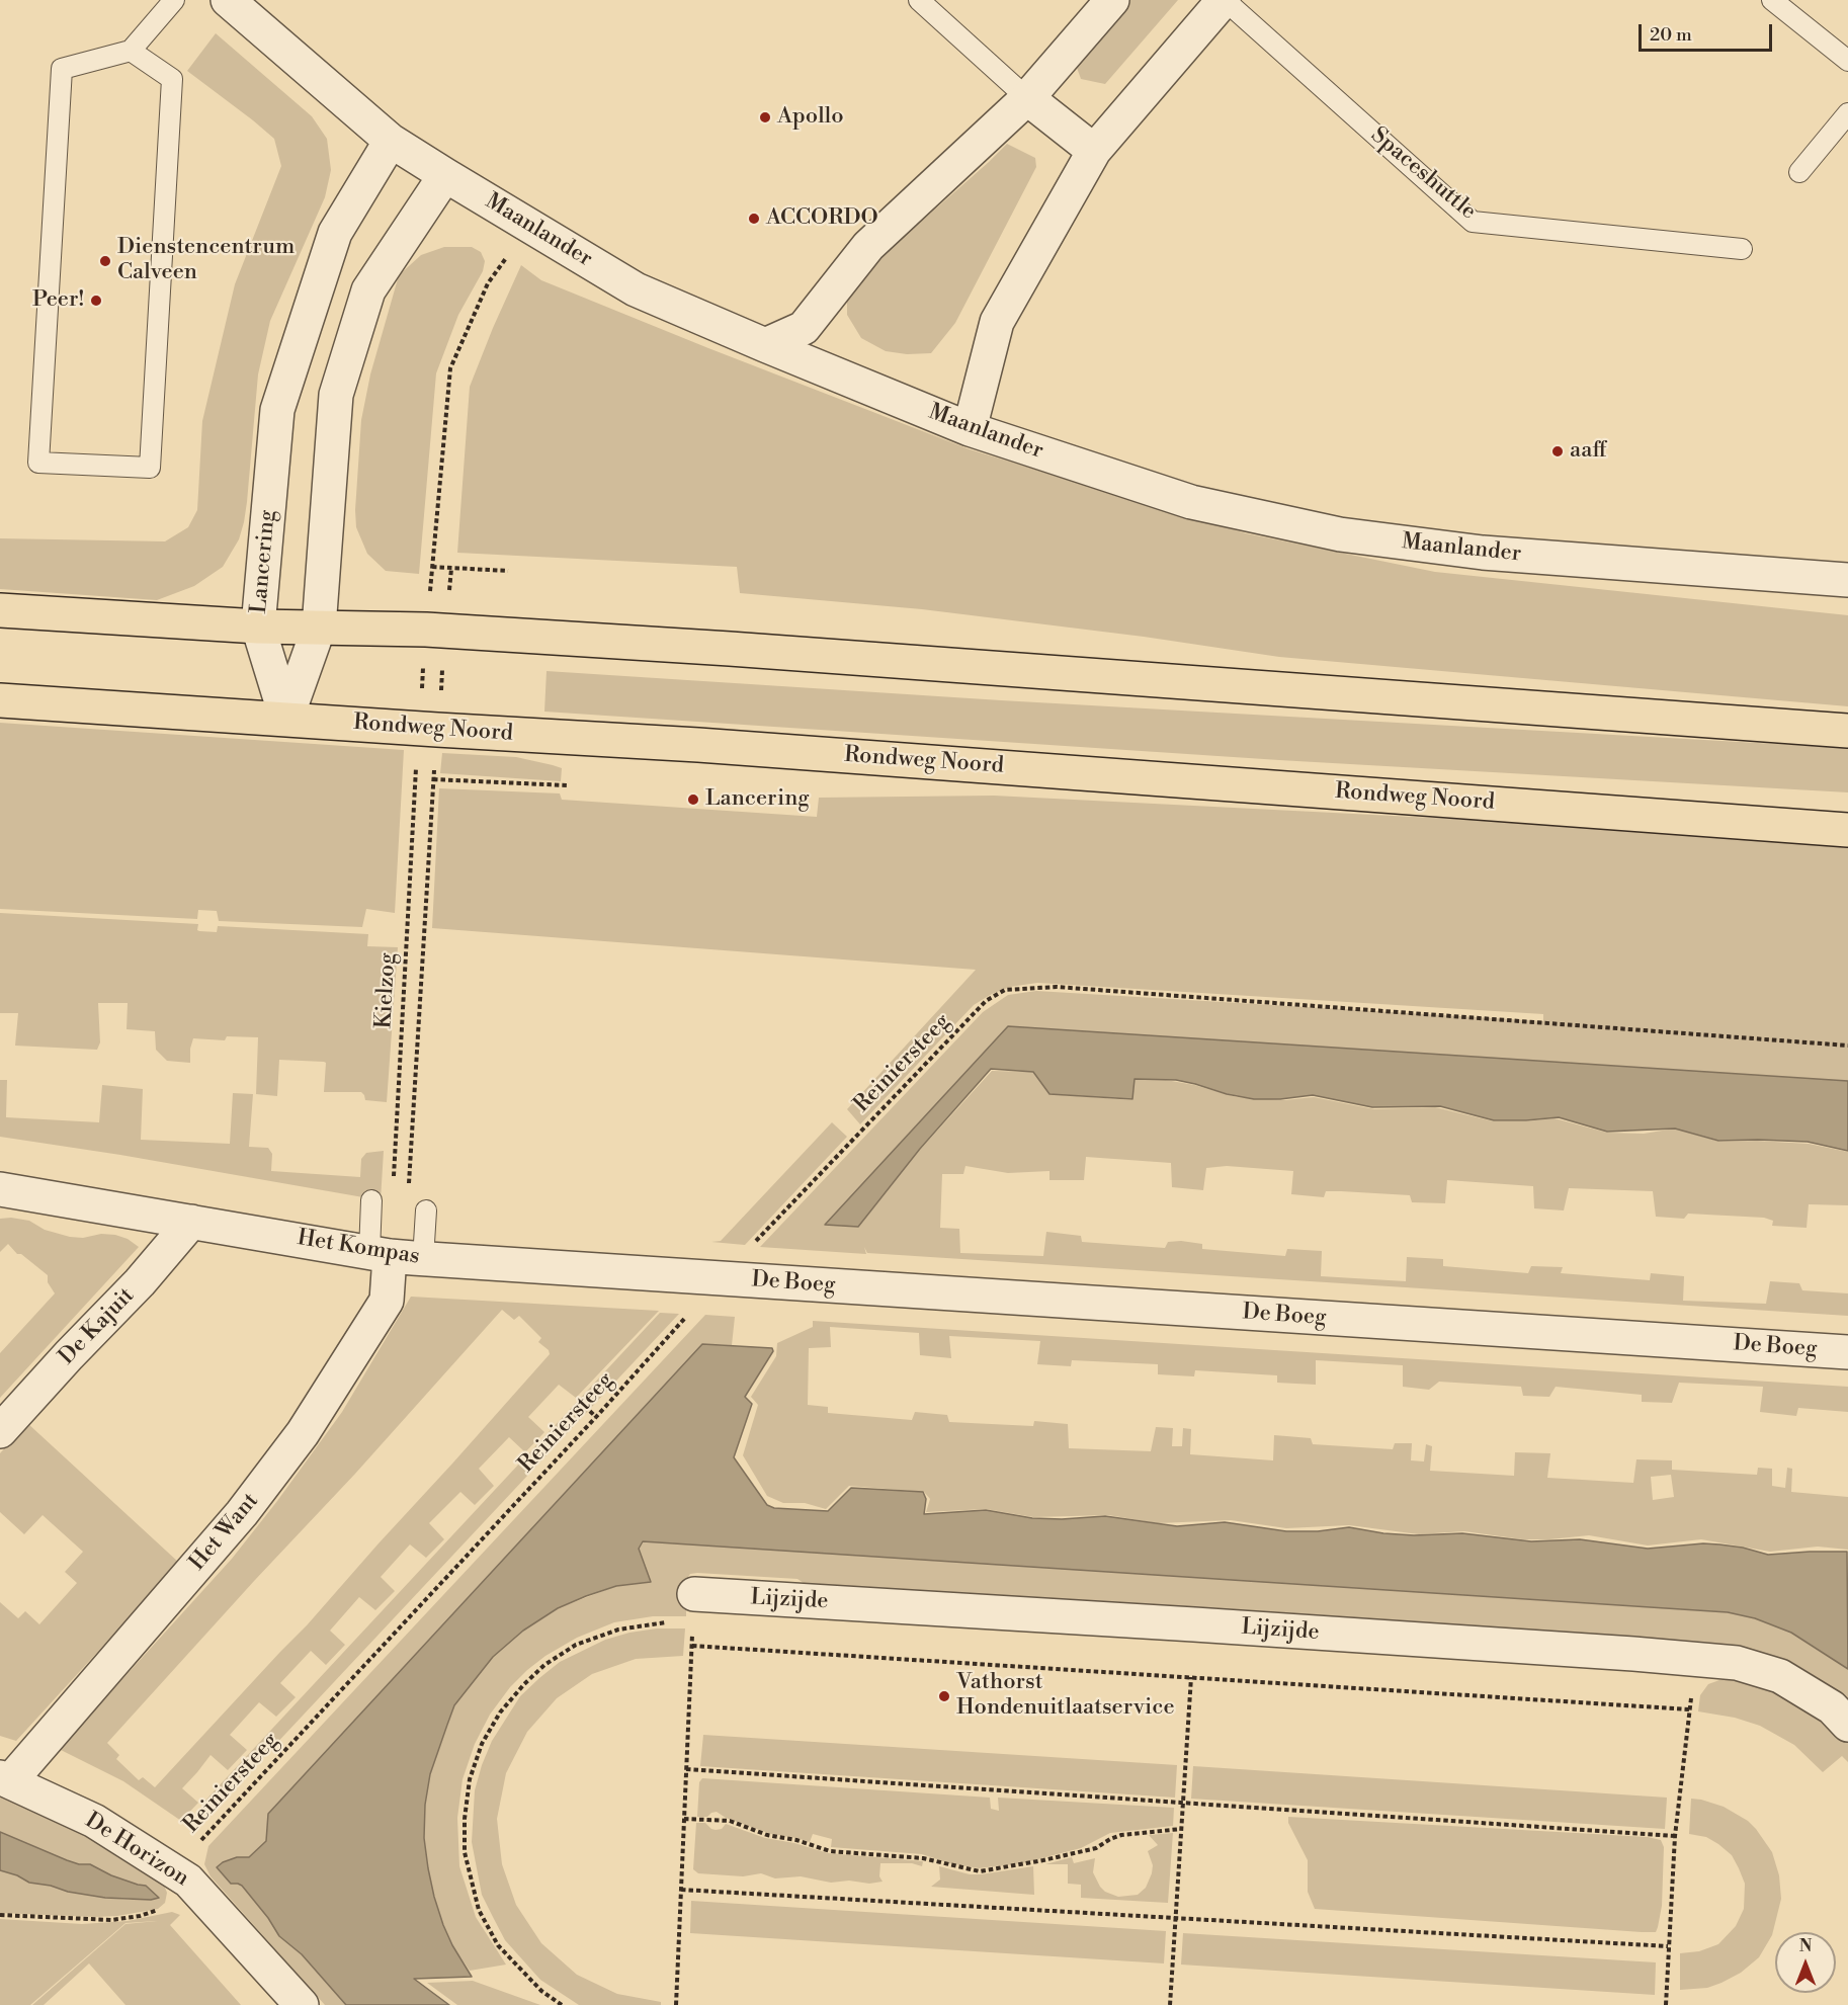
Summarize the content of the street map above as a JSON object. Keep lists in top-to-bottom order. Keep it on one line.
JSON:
{"streets":{"main road":["Rondweg Noord"],"street":["Spaceshuttle","Maanlander","Lancering","Het Kompas","De Boeg","De Kajuit","Het Want","Lijzijde","De Horizon"],"path":["Kielzog","Reiniersteeg"]},"crossings":[["Spaceshuttle","Maanlander"],["Maanlander","Lancering"],["Lancering","Rondweg Noord"],["Rondweg Noord","Kielzog"],["Reiniersteeg","Het Kompas"],["Reiniersteeg","De Boeg"],["Reiniersteeg","De Horizon"],["Het Kompas","De Boeg"],["Het Kompas","De Kajuit"],["Het Kompas","Het Want"],["Het Want","De Horizon"]],"places":["Apollo","ACCORDO","Dienstencentrum Calveen","Peer!","aaff","Lancering","Vathorst Hondenuitlaatservice"],"scale_bar":"20 m","north":"top"}
